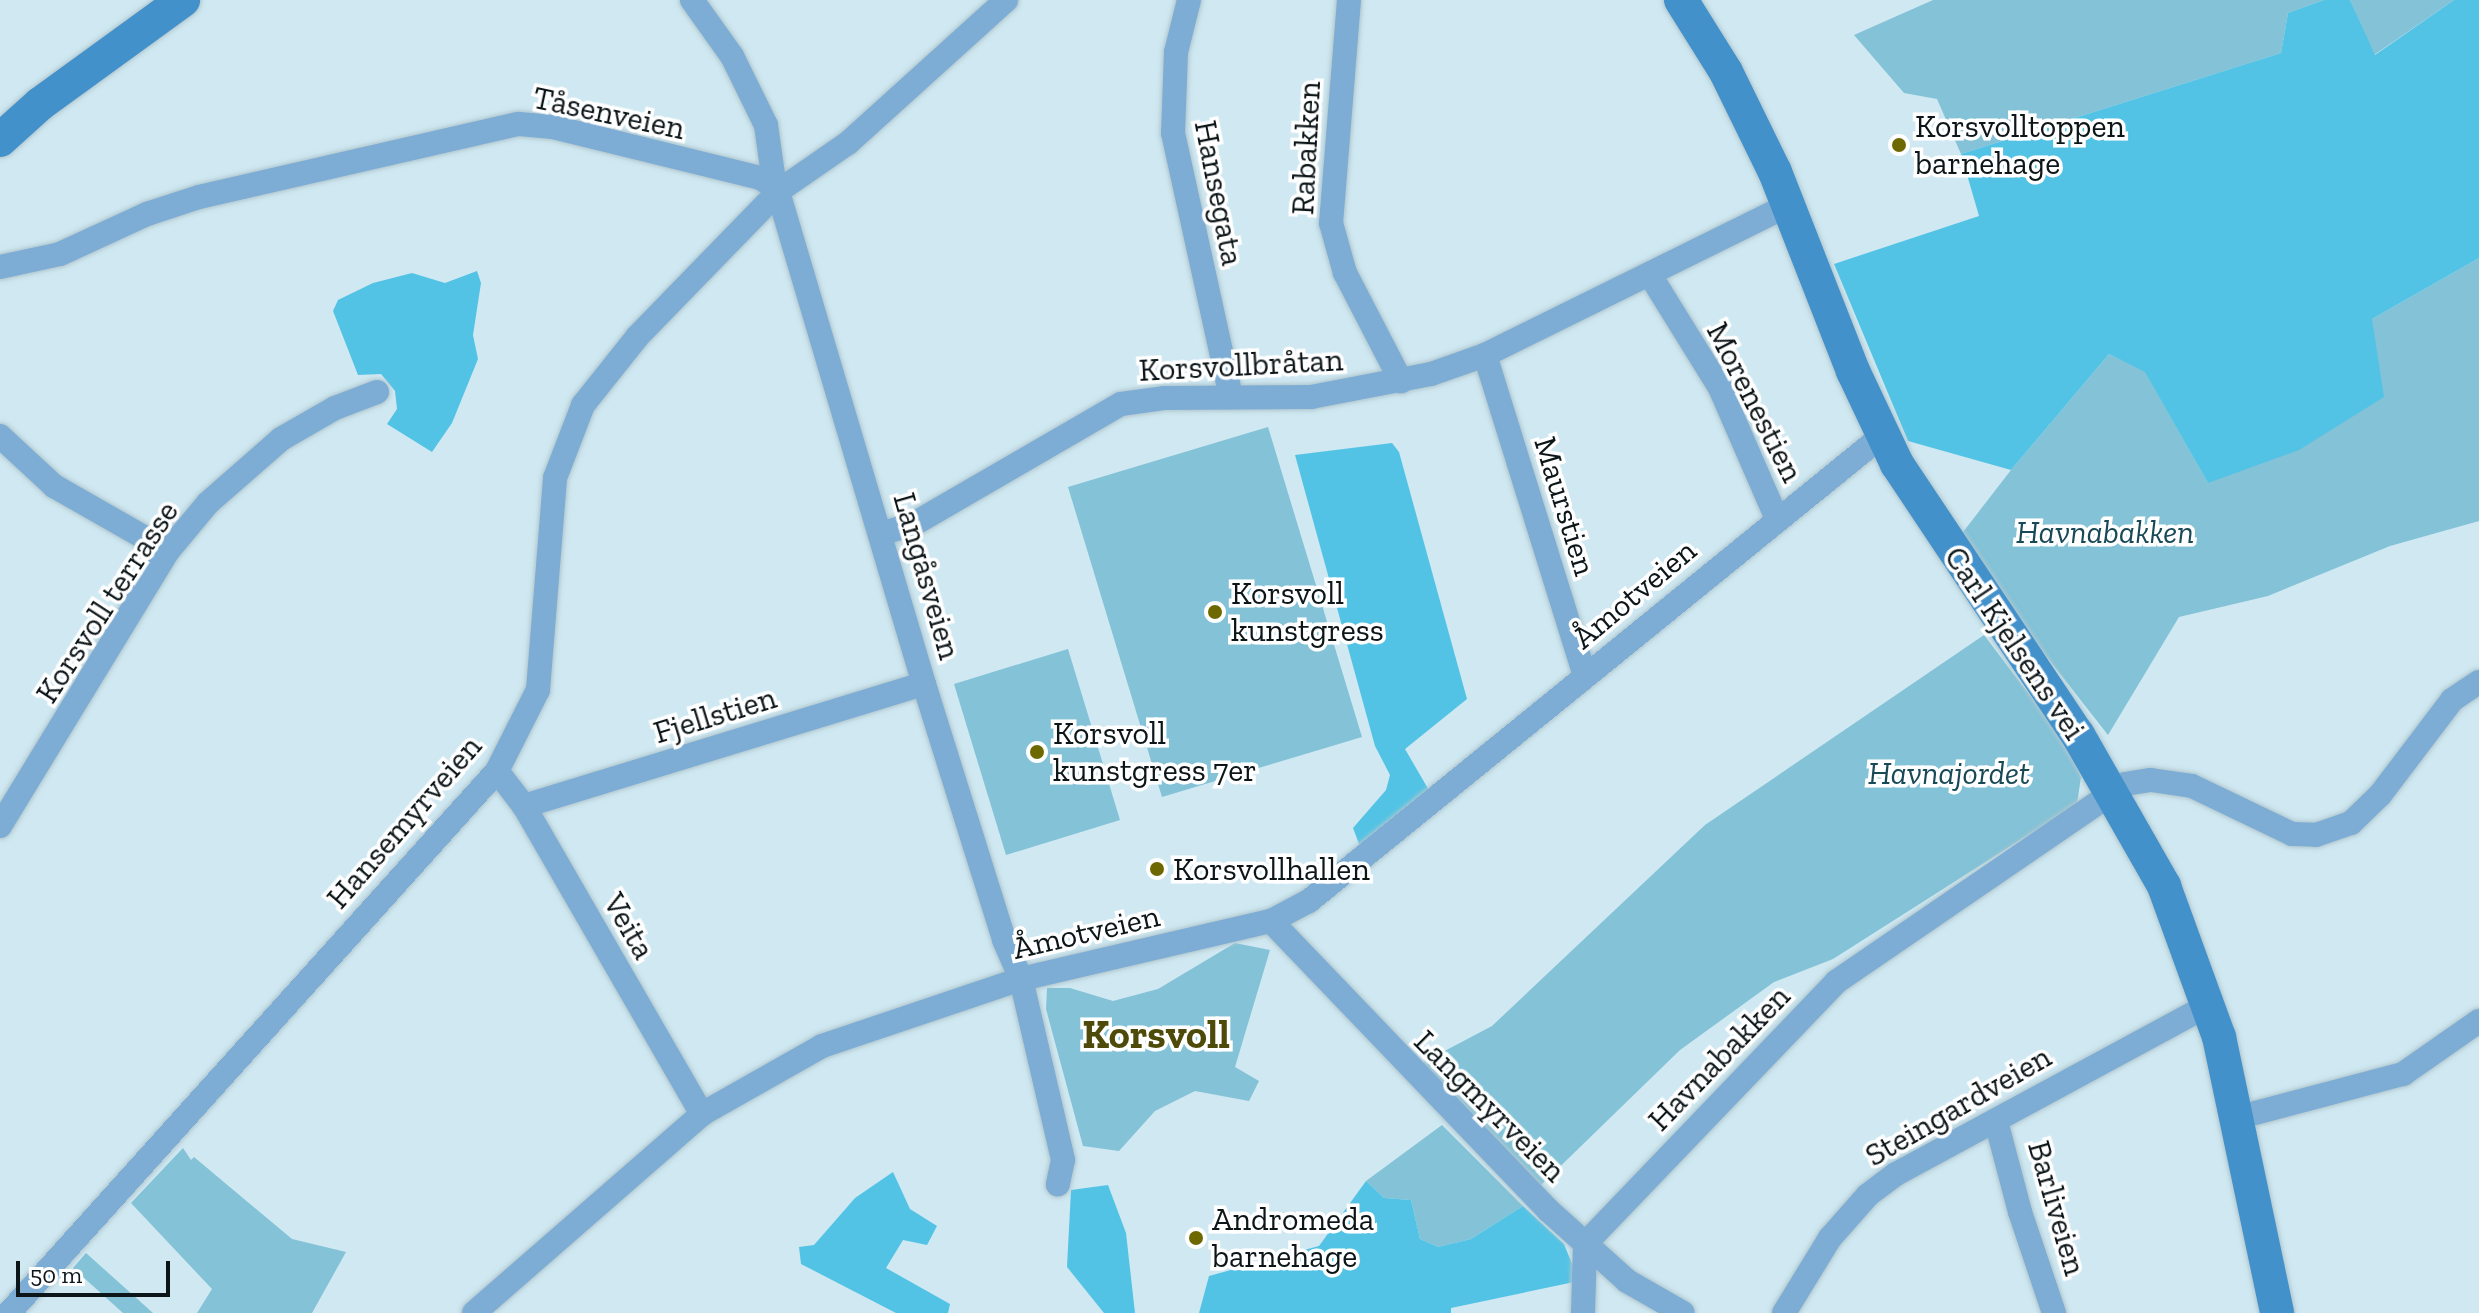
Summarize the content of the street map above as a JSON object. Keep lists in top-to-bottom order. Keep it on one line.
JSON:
{"streets":{"main road":["Carl Kjelsens vei"],"street":["Tåsenveien","Rabakken","Hansegata","Korsvollbråtan","Morenestien","Maurstien","Langåsveien","Åmotveien","Korsvoll terrasse","Fjellstien","Hansemyrveien","Veita","Havnabakken","Langmyrveien","Steingardveien","Barliveien"]},"crossings":[["Tåsenveien","Langåsveien"],["Tåsenveien","Hansemyrveien"],["Rabakken","Korsvollbråtan"],["Hansegata","Korsvollbråtan"],["Korsvollbråtan","Morenestien"],["Korsvollbråtan","Maurstien"],["Korsvollbråtan","Langåsveien"],["Korsvollbråtan","Carl Kjelsens vei"],["Morenestien","Åmotveien"],["Maurstien","Åmotveien"],["Langåsveien","Åmotveien"],["Langåsveien","Fjellstien"],["Langåsveien","Hansemyrveien"],["Åmotveien","Carl Kjelsens vei"],["Åmotveien","Veita"],["Åmotveien","Langmyrveien"],["Carl Kjelsens vei","Havnabakken"],["Carl Kjelsens vei","Steingardveien"],["Fjellstien","Veita"],["Hansemyrveien","Veita"],["Havnabakken","Langmyrveien"],["Steingardveien","Barliveien"]],"districts":["Korsvoll"],"parks":["Havnabakken","Havnajordet"],"places":["Korsvolltoppen barnehage","Korsvoll kunstgress","Korsvoll kunstgress 7er","Korsvollhallen","Andromeda barnehage"],"scale_bar":"50 m"}
